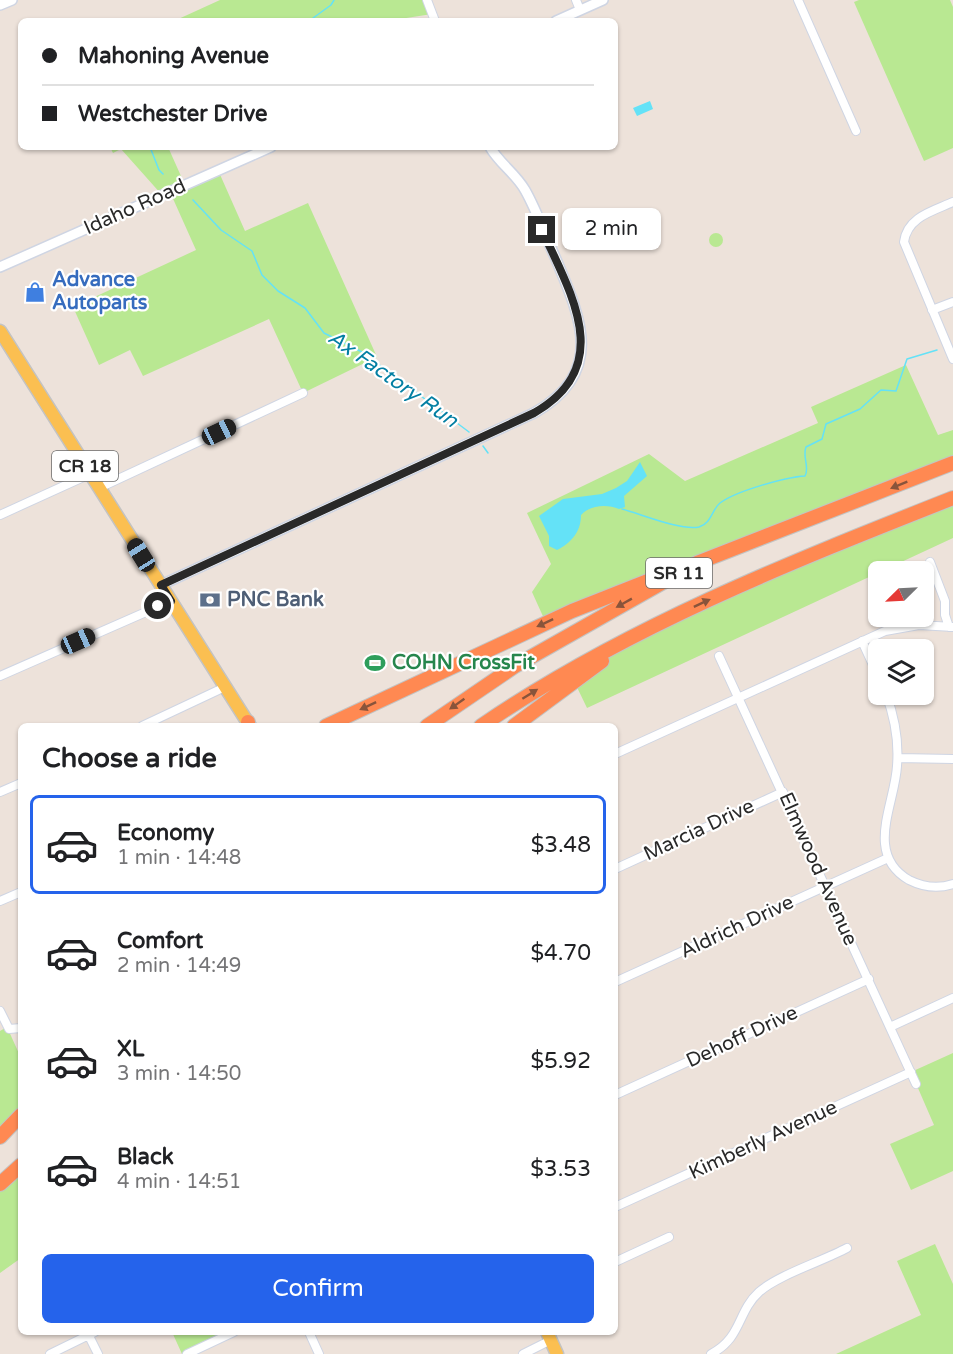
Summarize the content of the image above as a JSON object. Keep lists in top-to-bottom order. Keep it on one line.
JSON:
{"streets":{"highway":["SR 11"],"main road":["CR 18"],"street":["Idaho Road","Marcia Drive","Elmwood Avenue","Aldrich Drive","Dehoff Drive","Kimberly Avenue"]},"crossings":[["Marcia Drive","Elmwood Avenue"],["Elmwood Avenue","Aldrich Drive"],["Elmwood Avenue","Dehoff Drive"],["Elmwood Avenue","Kimberly Avenue"]],"water":["Ax Factory Run"],"places":{"shop":["Advance Autoparts"],"bank":["PNC Bank"],"sports":["COHN CrossFit"]},"north":"bottom left","page":{"banner":["Mahoning Avenue","Westchester Drive"],"bubble":"2 min","heading":"Choose a ride","list":[{"name":"Economy","note":"1 min · 14:48","value":"$3.48"},{"name":"Comfort","note":"2 min · 14:49","value":"$4.70"},{"name":"XL","note":"3 min · 14:50","value":"$5.92"},{"name":"Black","note":"4 min · 14:51","value":"$3.53"}],"buttons":"Confirm"}}
